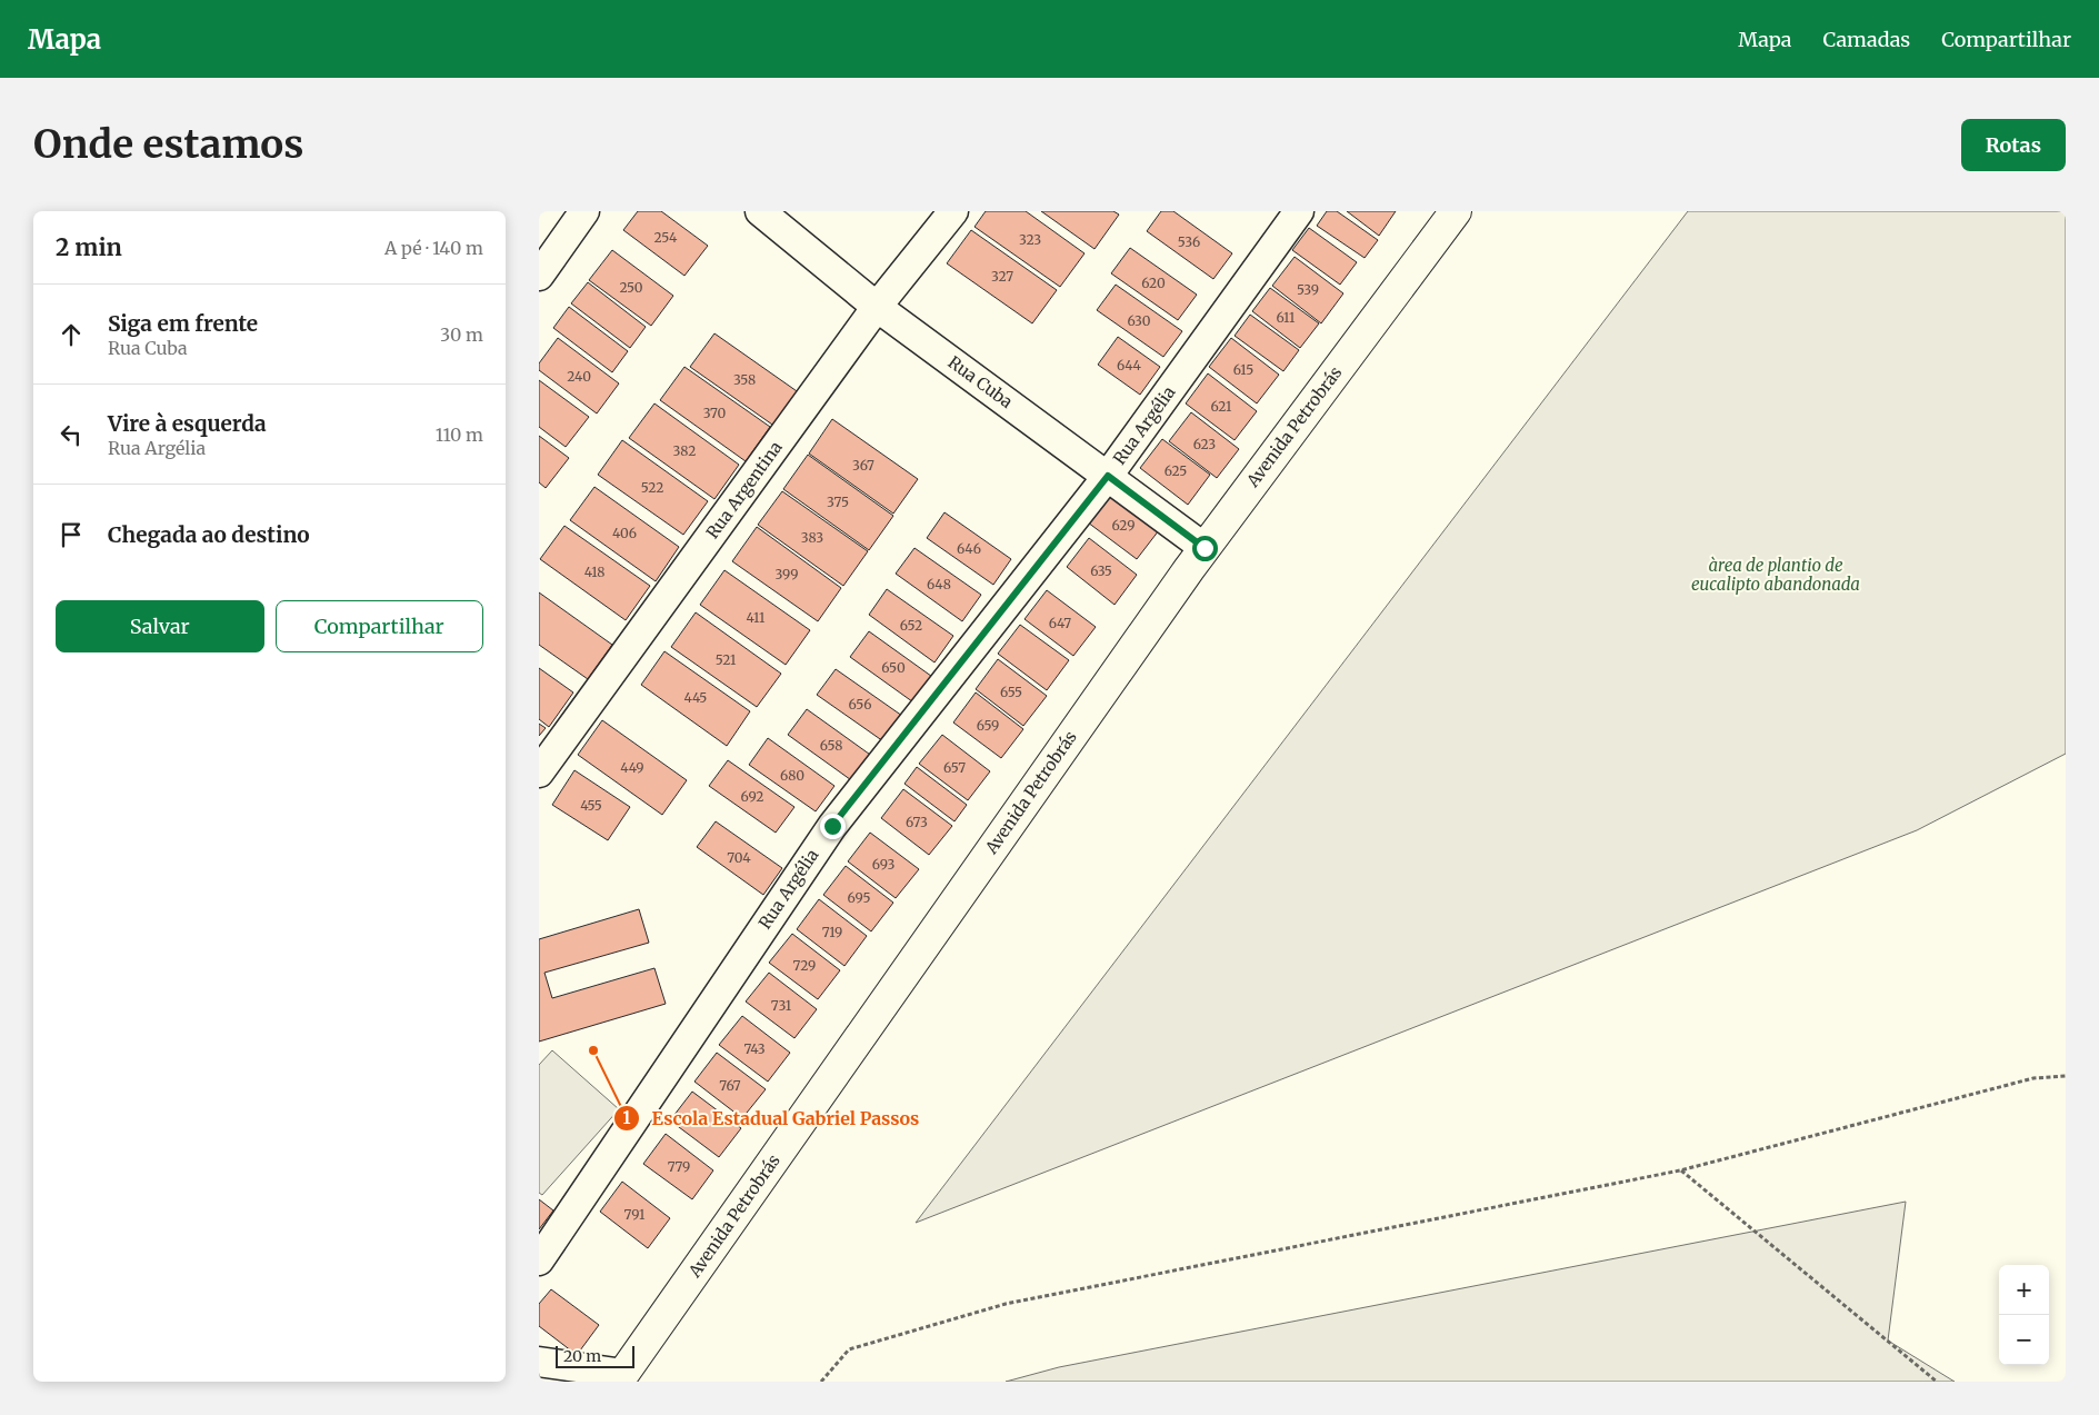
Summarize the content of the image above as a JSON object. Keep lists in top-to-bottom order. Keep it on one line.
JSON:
{"streets":{"main road":["Avenida Petrobrás"],"street":["Rua Cuba","Rua Argélia","Rua Argentina"]},"crossings":[["Rua Cuba","Rua Argélia"],["Rua Cuba","Avenida Petrobrás"],["Rua Cuba","Rua Argentina"]],"parks":["àrea de plantio de eucalipto abandonada"],"places":["Escola Estadual Gabriel Passos"],"house_numbers":["254","323","536","327","620","250","539","611","630","644","615","240","358","621","370","623","382","367","625","522","375","629","406","383","646","635","418","399","648","411","647","652","521","650","655","445","656","659","658","449","657","680","692","455","673","704","693","695","719","729","731","743","767","779","791"],"scale_bar":"20 m","page":{"header":"Mapa","nav":["Mapa","Camadas","Compartilhar"],"buttons":["Rotas",["Salvar","Compartilhar"]],"title":"Onde estamos","heading":["2 min","A pé · 140 m"],"list":[["Siga em frente","Rua Cuba","30 m"],["Vire à esquerda","Rua Argélia","110 m"],"Chegada ao destino"],"map_buttons":["+","−"],"scale":"20 m"}}
